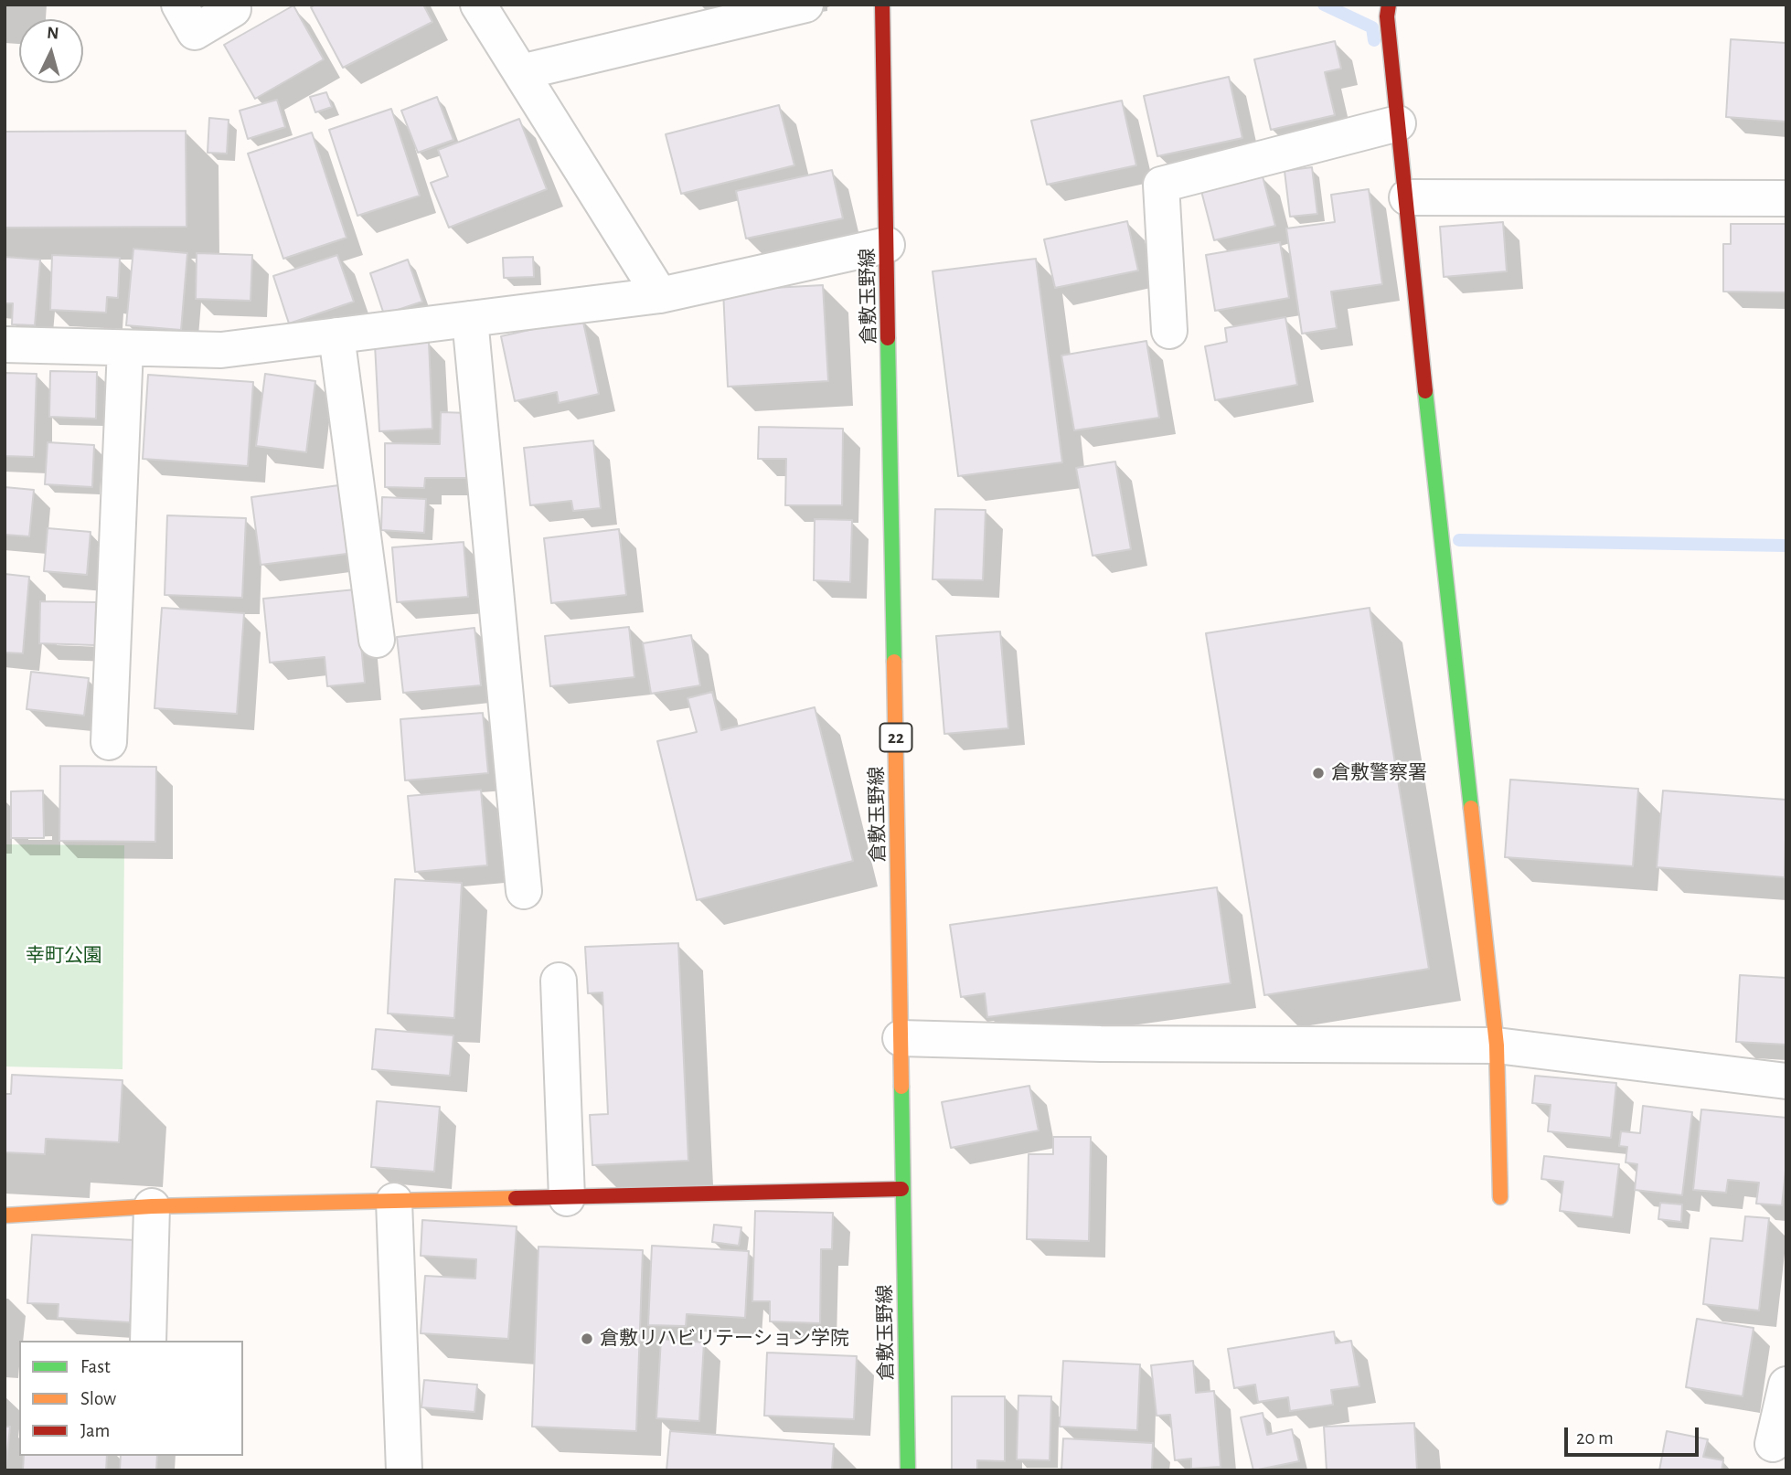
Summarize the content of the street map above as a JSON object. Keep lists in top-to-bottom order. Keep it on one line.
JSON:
{"streets":{"street":["倉敷玉野線","22"]},"parks":["幸町公園"],"places":["倉敷警察署","倉敷リハビリテーション学院"],"legend":["Fast","Slow","Jam"],"scale_bar":"20 m","north":"top"}
